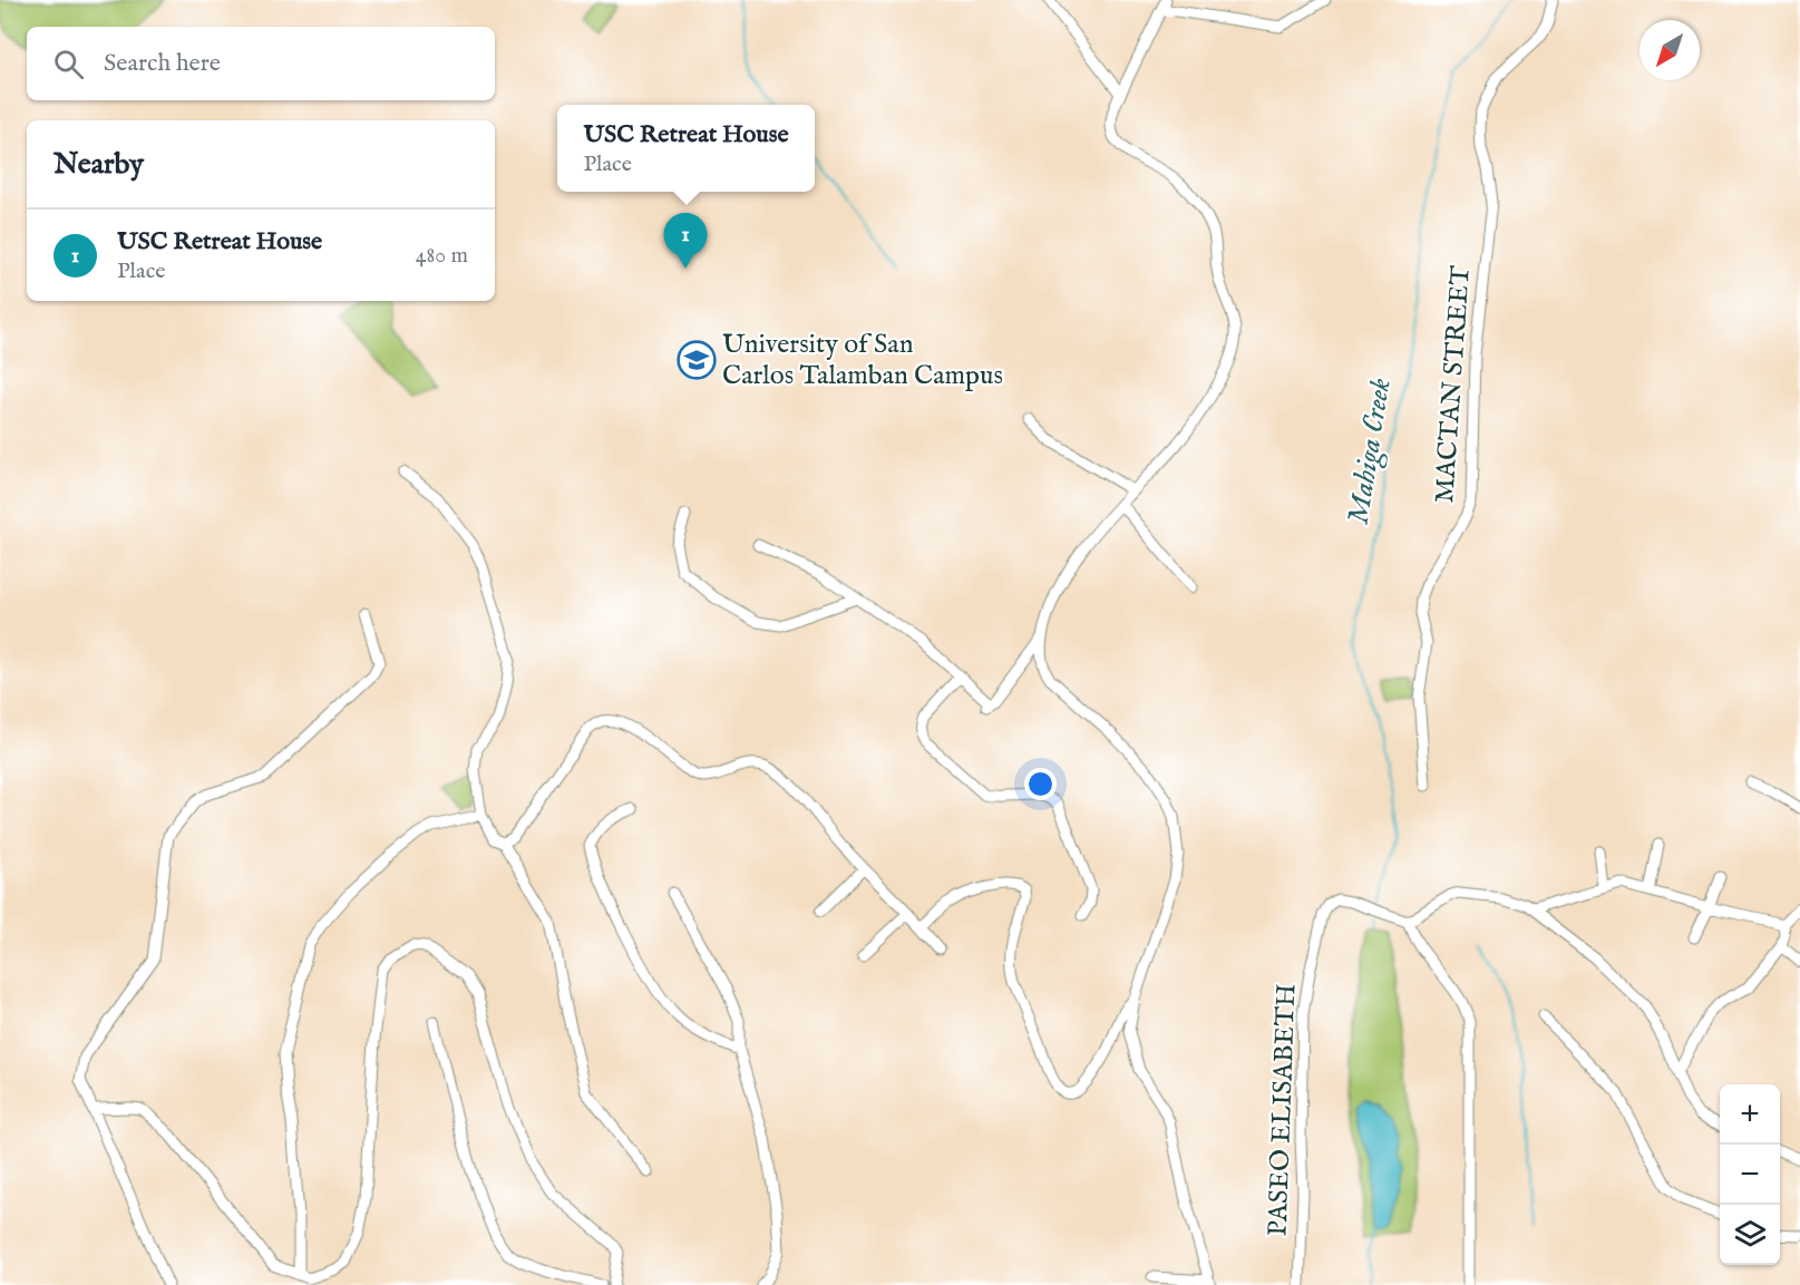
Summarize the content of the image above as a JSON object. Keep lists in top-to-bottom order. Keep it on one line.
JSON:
{"streets":{"street":["MACTAN STREET","PASEO ELISABETH"]},"water":["Mahiga Creek"],"places":{"school or university":["University of San Carlos Talamban Campus"]},"north":"bottom left","page":{"search":"Search here","popup":["USC Retreat House","Place"],"heading":"Nearby","list":[{"mark":"1","name":"USC Retreat House","note":"Place","value":"480 m"}],"pins":"1","map_buttons":["+","−"]}}
